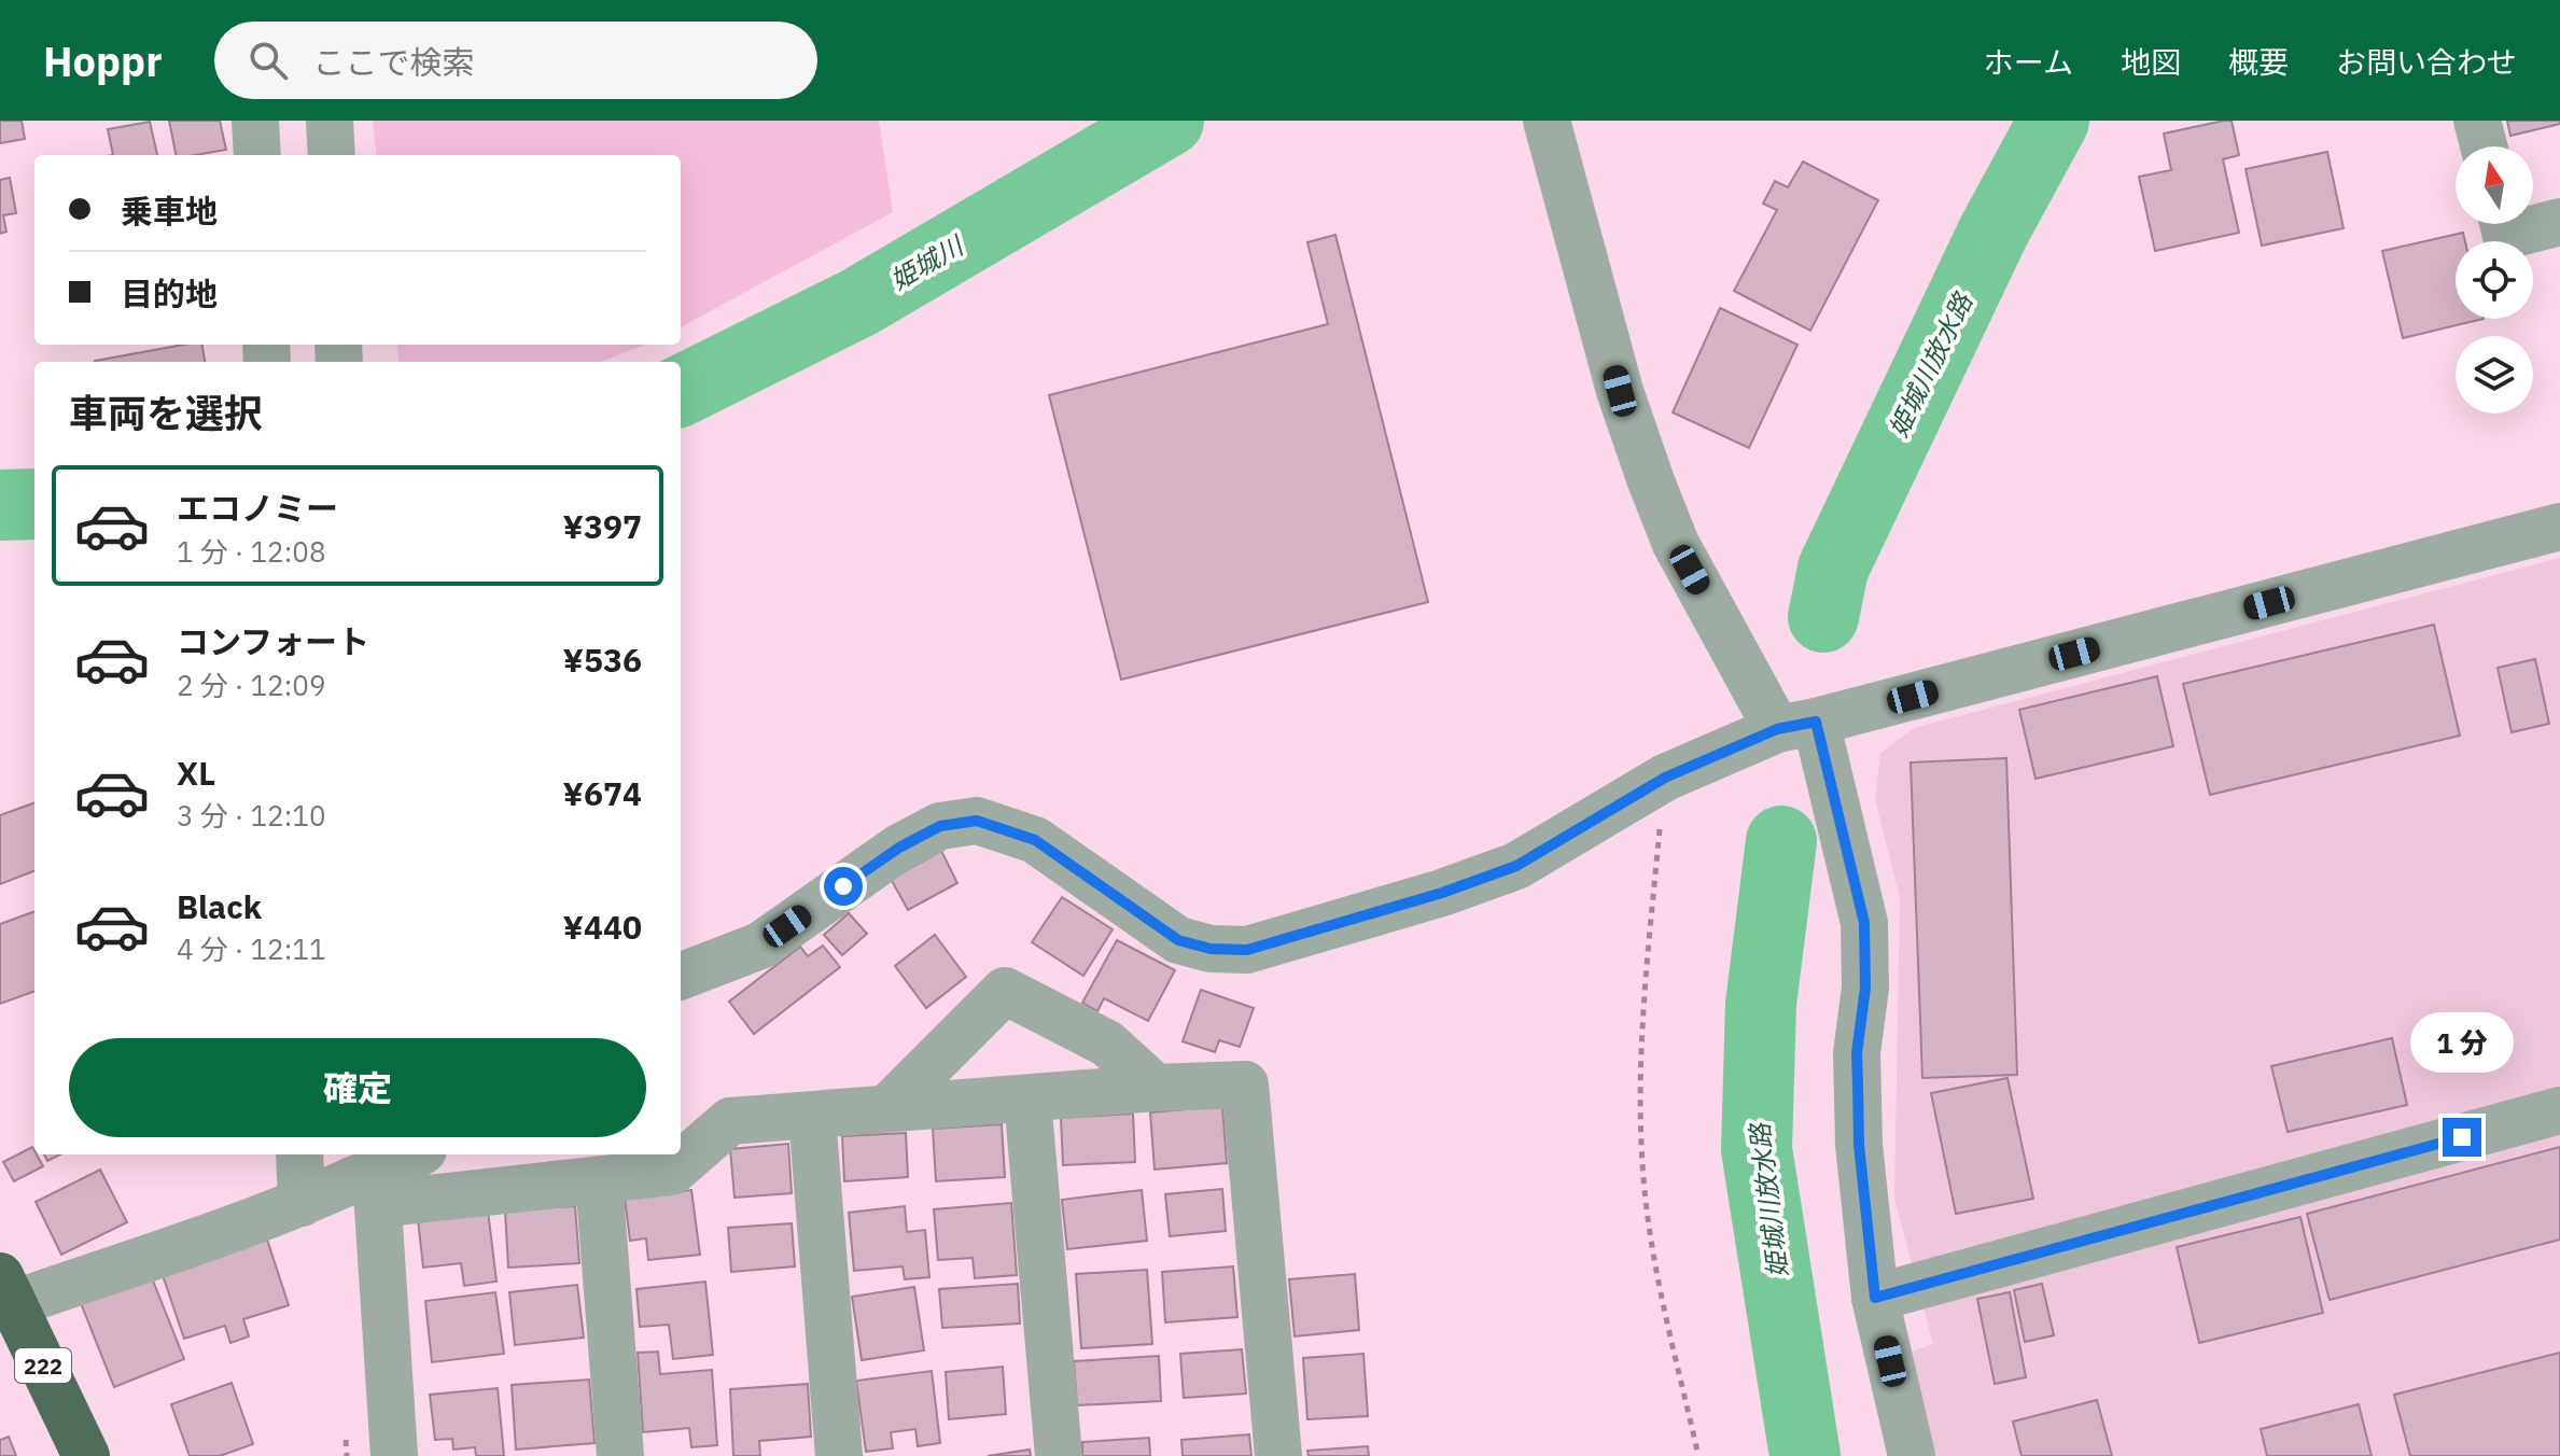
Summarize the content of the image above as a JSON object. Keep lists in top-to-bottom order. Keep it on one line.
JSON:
{"streets":{"highway":["222"]},"water":["姫城川","姫城川放水路"],"north":"top","page":{"header":"Hoppr","search":"ここで検索","nav":["ホーム","地図","概要","お問い合わせ"],"banner":["乗車地","目的地"],"heading":"車両を選択","list":[{"name":"エコノミー","note":"1 分 · 12:08","value":"¥397"},{"name":"コンフォート","note":"2 分 · 12:09","value":"¥536"},{"name":"XL","note":"3 分 · 12:10","value":"¥674"},{"name":"Black","note":"4 分 · 12:11","value":"¥440"}],"bubble":"1 分","buttons":"確定"}}
